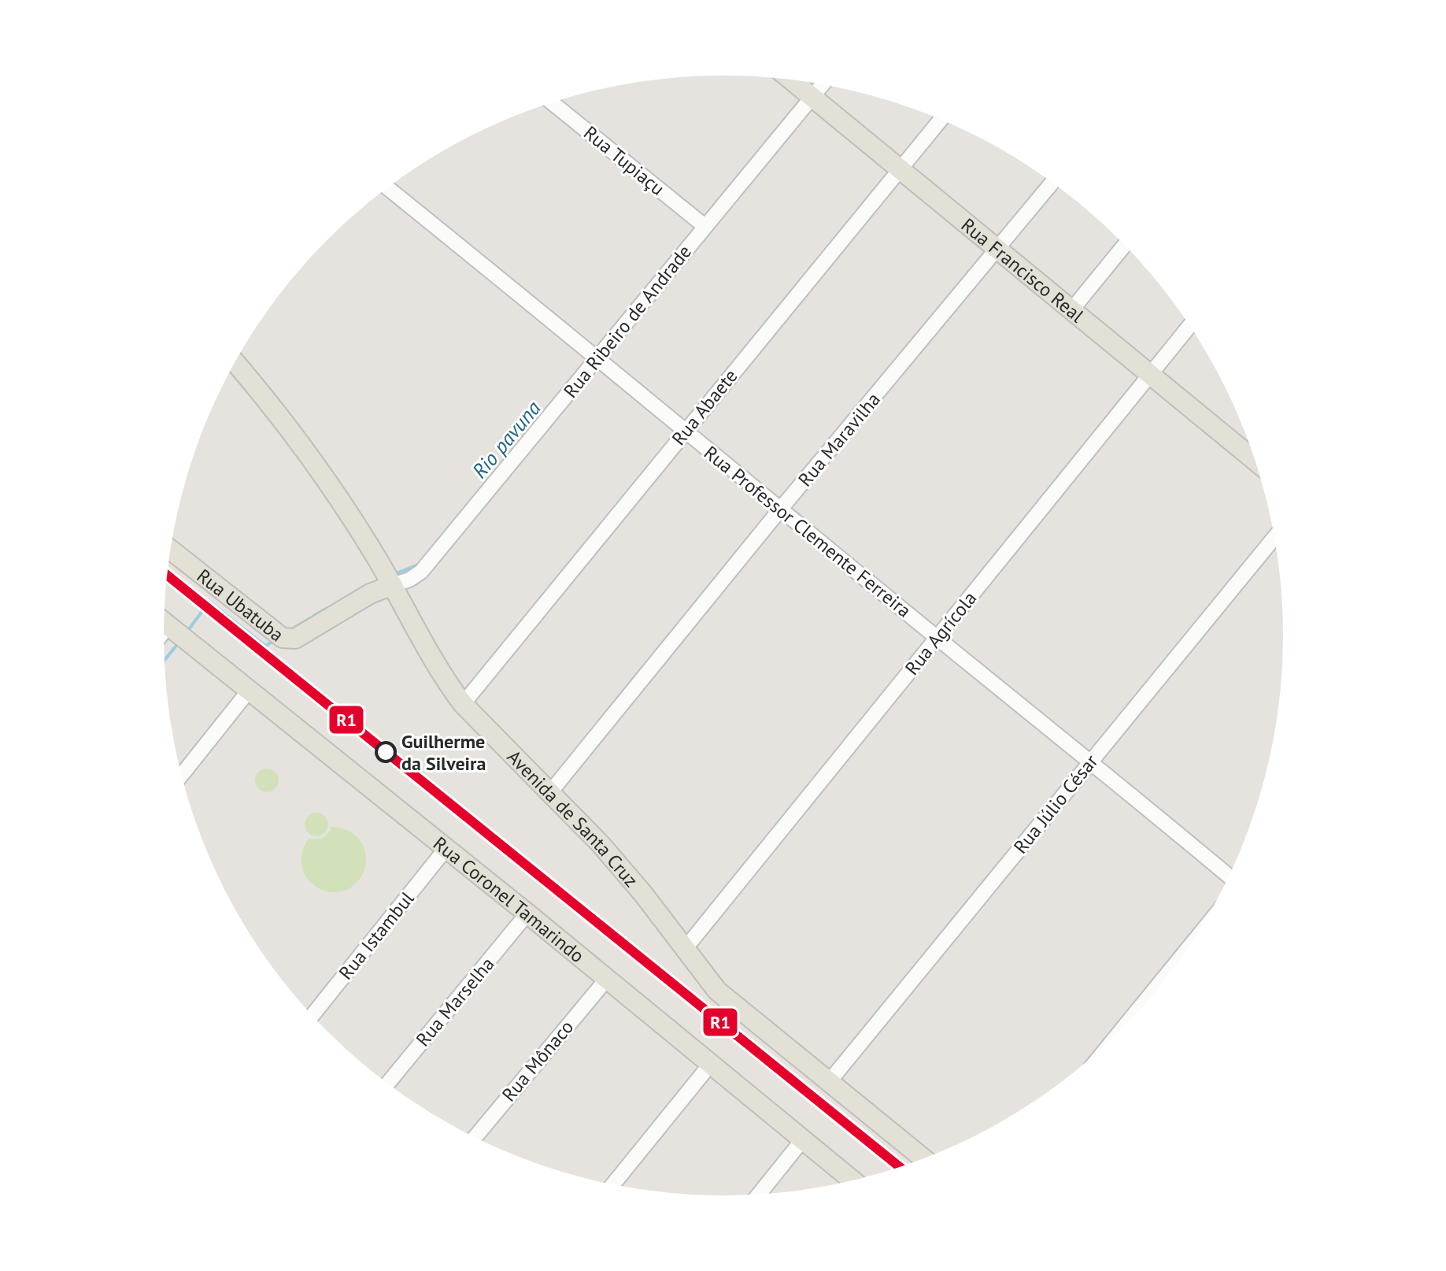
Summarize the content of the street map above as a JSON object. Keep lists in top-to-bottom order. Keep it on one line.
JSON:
{"streets":{"main road":["Rua Francisco Real","Rua Ubatuba","Avenida de Santa Cruz","Rua Coronel Tamarindo"],"street":["Rua Tupiaçu","Rua Ribeiro de Andrade","Rua Abaete","Rua Maravilha","Rua Professor Clemente Ferreira","Rua Agrícola","Rua Júlio César","Rua Istambul","Rua Marselha","Rua Mônaco"]},"crossings":[["Rua Tupiaçu","Rua Ribeiro de Andrade"],["Rua Francisco Real","Rua Ribeiro de Andrade"],["Rua Francisco Real","Rua Abaete"],["Rua Francisco Real","Rua Maravilha"],["Rua Francisco Real","Rua Agrícola"],["Rua Ribeiro de Andrade","Rua Professor Clemente Ferreira"],["Rua Ribeiro de Andrade","Rua Ubatuba"],["Rua Ribeiro de Andrade","Avenida de Santa Cruz"],["Rua Abaete","Rua Professor Clemente Ferreira"],["Rua Abaete","Avenida de Santa Cruz"],["Rua Maravilha","Rua Professor Clemente Ferreira"],["Rua Maravilha","Avenida de Santa Cruz"],["Rua Professor Clemente Ferreira","Rua Agrícola"],["Rua Professor Clemente Ferreira","Rua Júlio César"],["Rua Ubatuba","Avenida de Santa Cruz"],["Rua Agrícola","Avenida de Santa Cruz"],["Rua Júlio César","Avenida de Santa Cruz"],["Rua Coronel Tamarindo","Rua Istambul"],["Rua Coronel Tamarindo","Rua Marselha"],["Rua Coronel Tamarindo","Rua Mônaco"]],"water":["Rio pavuna"],"places":["Guilherme da Silveira"],"lines":["transit line R1"]}
